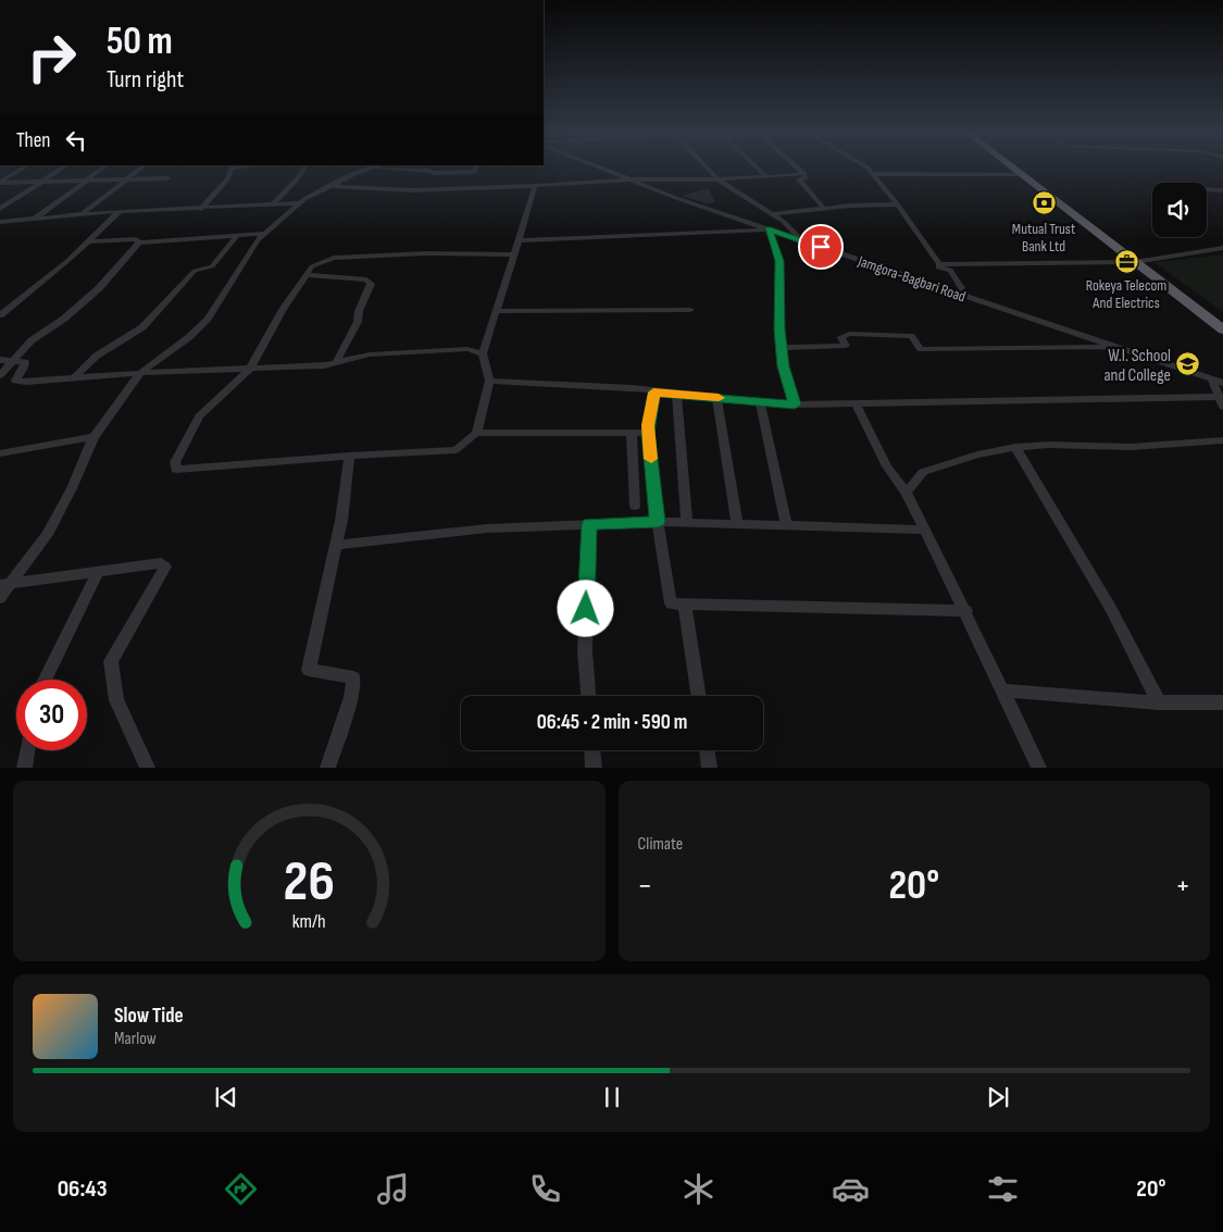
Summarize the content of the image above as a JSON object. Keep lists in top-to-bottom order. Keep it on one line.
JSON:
{"streets":{"street":["Jamgora-Bagbari Road"]},"places":{"bank":["Mutual Trust Bank Ltd"],"office":["Rokeya Telecom And Electrics"],"school or university":["W.I. School and College"]},"page":{"turn":["50 m","Turn right"],"then":"Then","limit":"30","trip":"06:45 · 2 min · 590 m","tile":"Climate","heat":["−","20°","+"],"song":["Slow Tide","Marlow"],"tabs":["06:43","20°"],"gauge":["26","km/h"]}}
